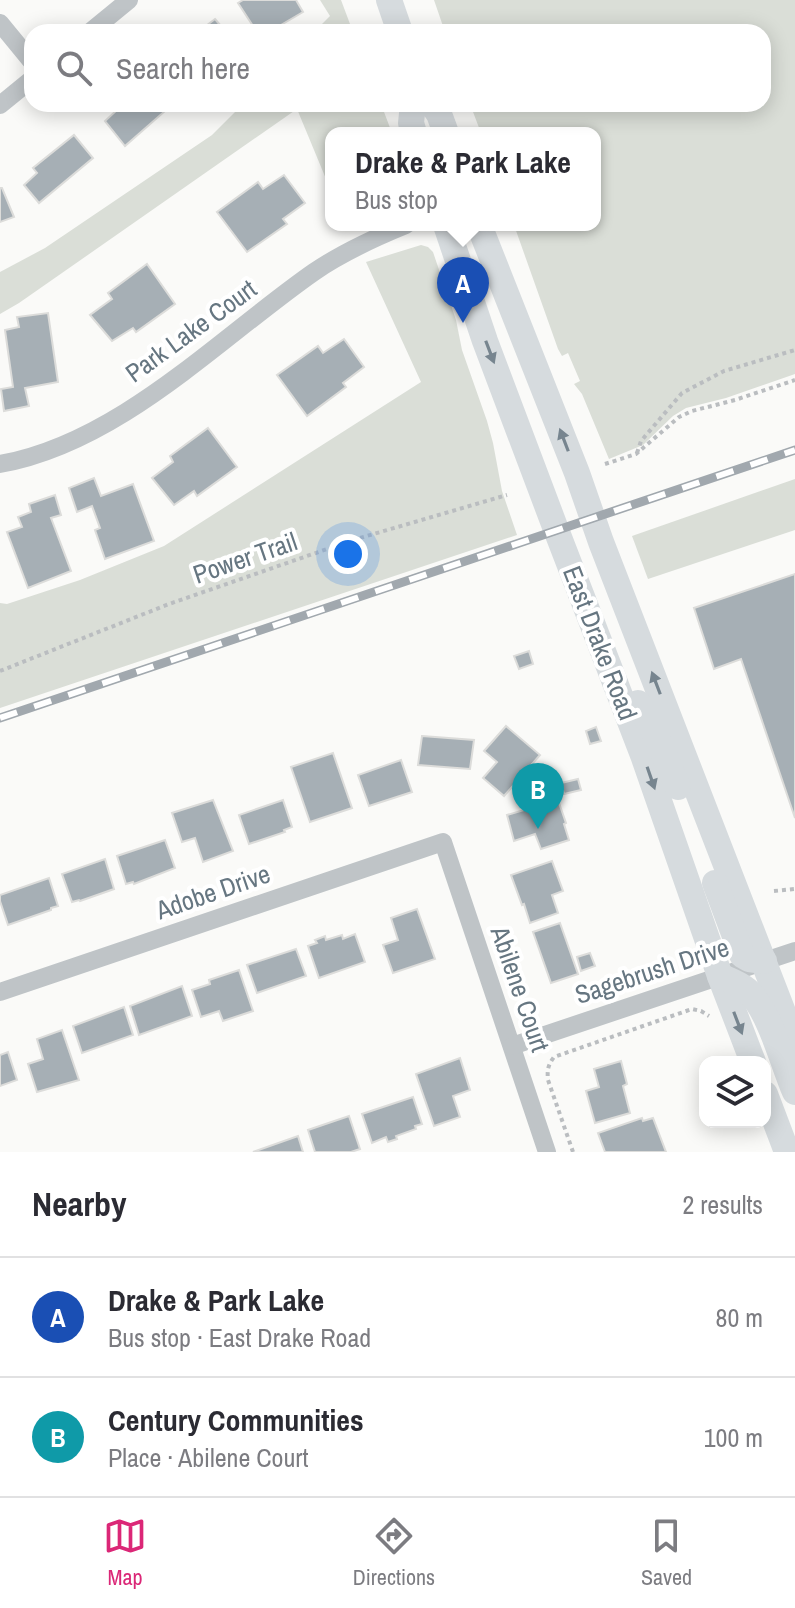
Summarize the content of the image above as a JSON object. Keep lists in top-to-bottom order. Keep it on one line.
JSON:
{"streets":{"main road":["East Drake Road"],"street":["Park Lake Court","Adobe Drive","Sagebrush Drive","Abilene Court"],"path":["Power Trail"]},"crossings":[["East Drake Road","Sagebrush Drive"],["Adobe Drive","Abilene Court"],["Sagebrush Drive","Abilene Court"]],"page":{"search":"Search here","popup":["Drake & Park Lake","Bus stop"],"pins":["A","B"],"heading":["Nearby","2 results"],"list":[{"mark":"A","name":"Drake & Park Lake","note":"Bus stop · East Drake Road","value":"80 m"},{"mark":"B","name":"Century Communities","note":"Place · Abilene Court","value":"100 m"}],"nav":["Map","Directions","Saved"]}}
